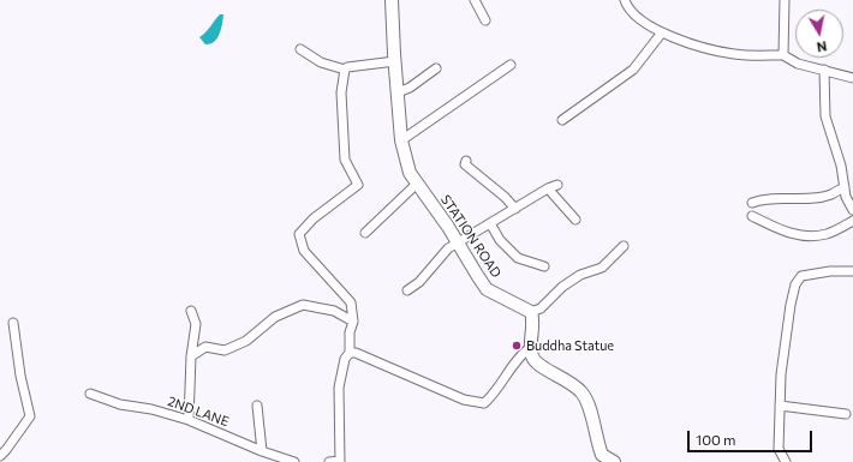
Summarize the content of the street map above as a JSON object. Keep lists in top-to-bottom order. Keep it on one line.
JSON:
{"streets":{"street":["STATION ROAD","2ND LANE"]},"places":["Buddha Statue"],"scale_bar":"100 m","north":"bottom"}
